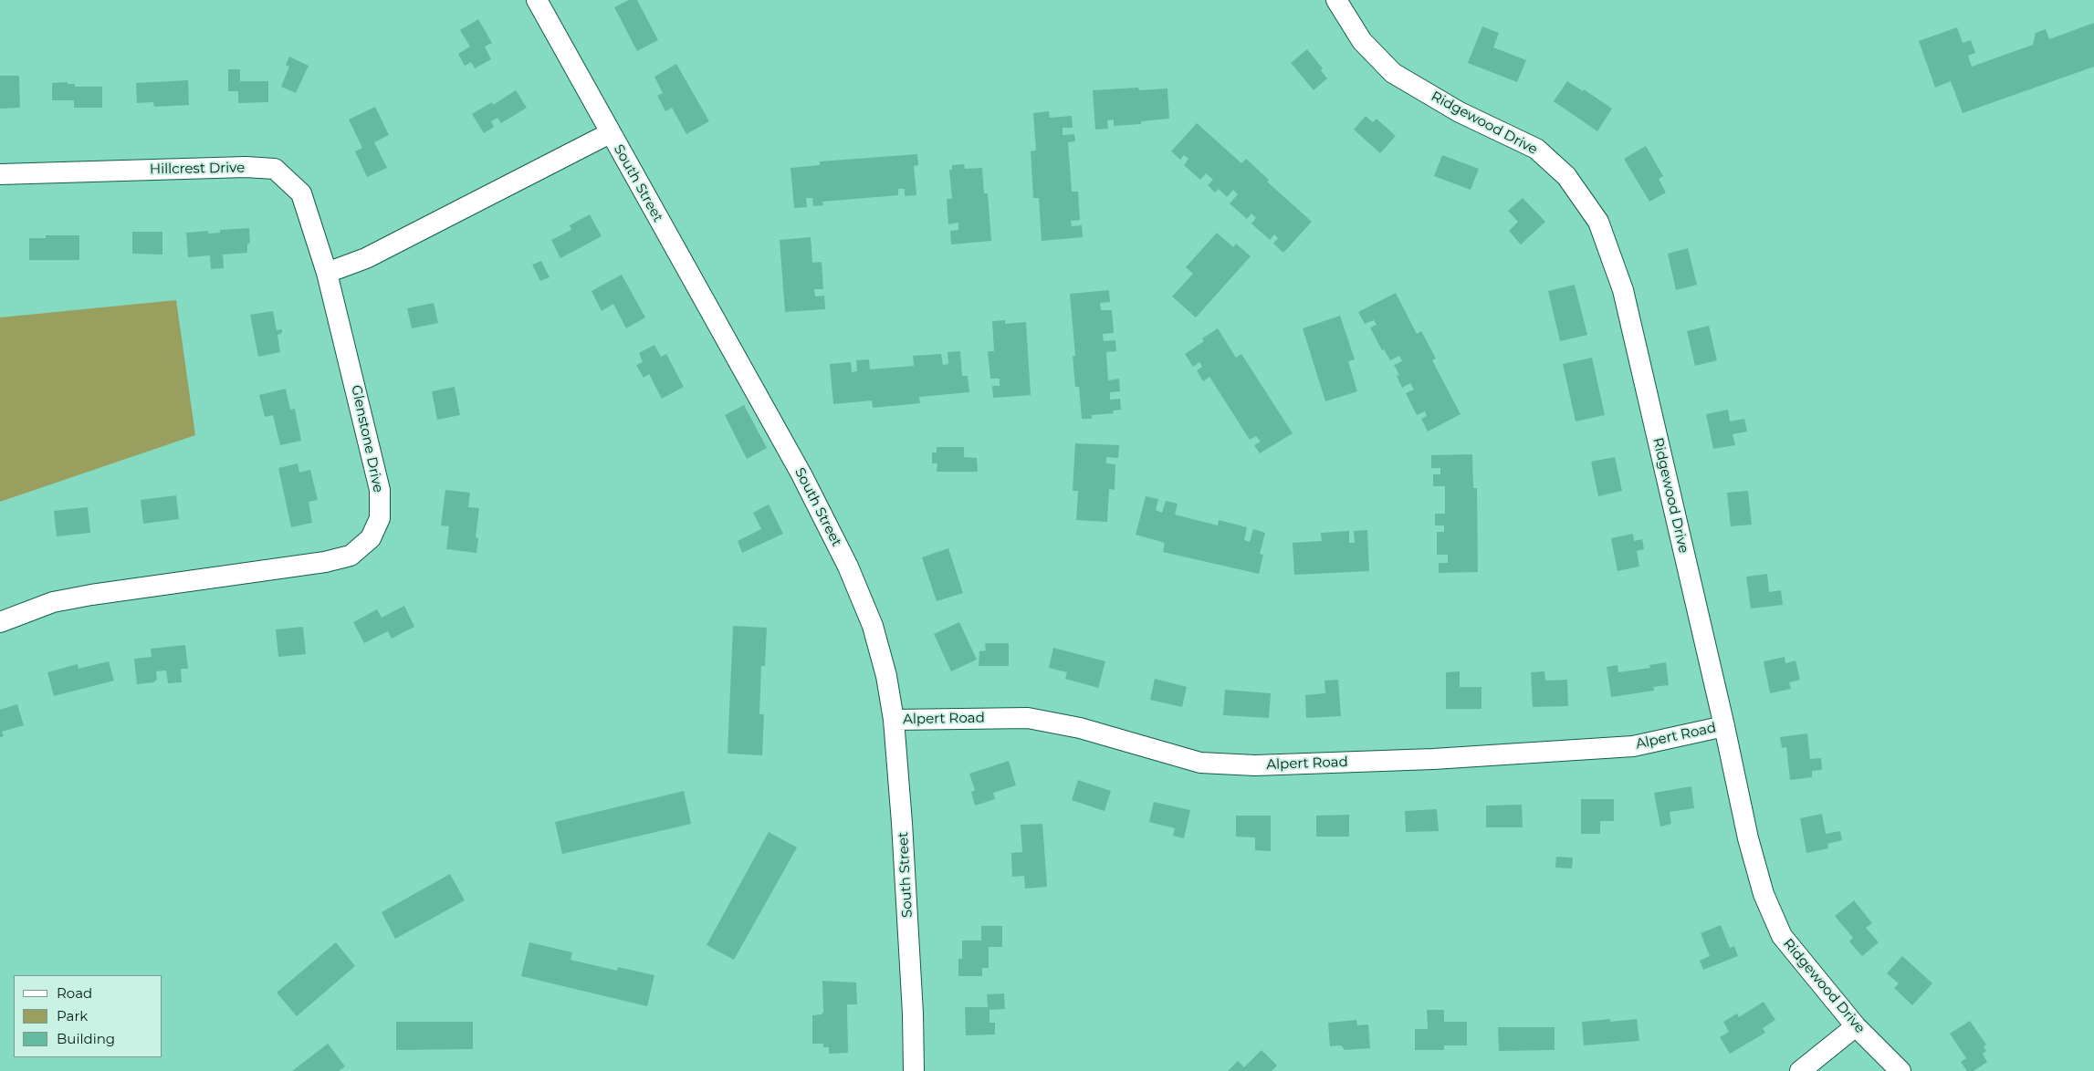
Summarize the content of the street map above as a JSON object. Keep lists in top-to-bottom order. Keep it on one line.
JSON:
{"streets":{"street":["Ridgewood Drive","Hillcrest Drive","South Street","Glenstone Drive","Alpert Road"]},"crossings":[["Ridgewood Drive","Alpert Road"],["Hillcrest Drive","Glenstone Drive"],["South Street","Alpert Road"]],"legend":["Road","Park","Building"]}
